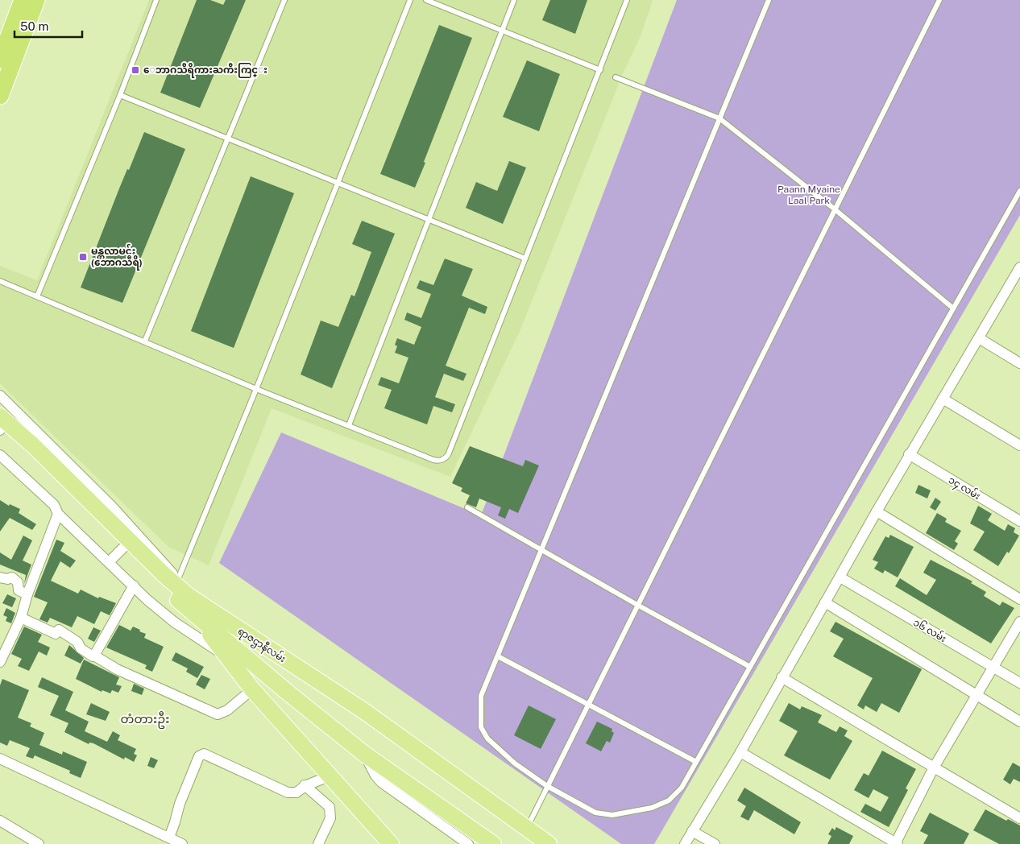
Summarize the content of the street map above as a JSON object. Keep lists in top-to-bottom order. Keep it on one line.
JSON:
{"streets":{"main road":["ရာဇဌာနီလမ်း"],"street":["၁၄ လမ်း","၁၆ လမ်း"]},"districts":["တံတားဦး"],"parks":["Paann Myaine Laal Park"],"places":{"transit":["ေဘာဂသီရိကားႀကီးကြင္း","မန္တလာမင်း (ဘောဂသီရိ)"]},"scale_bar":"50 m"}
